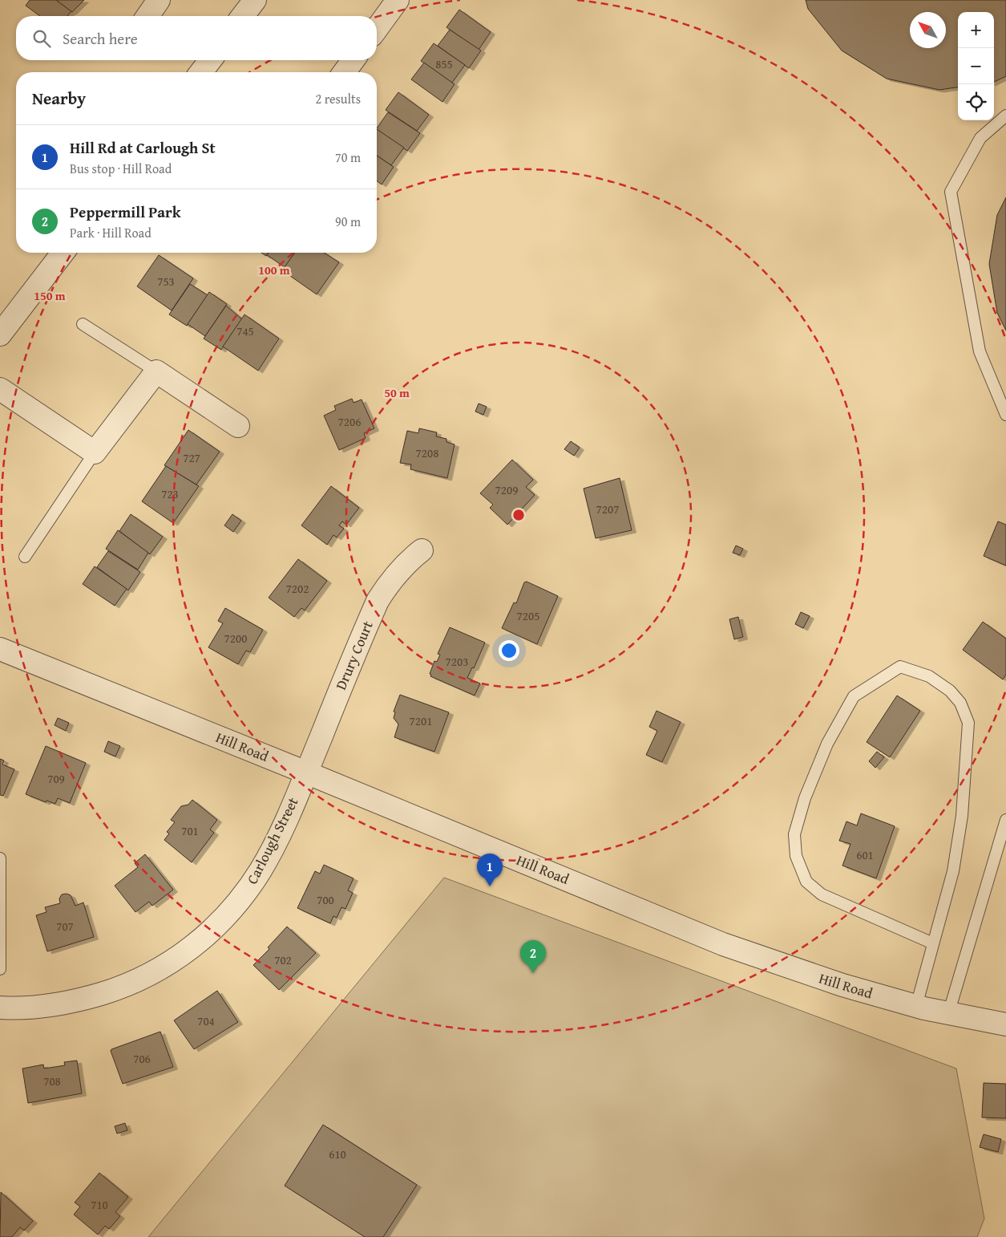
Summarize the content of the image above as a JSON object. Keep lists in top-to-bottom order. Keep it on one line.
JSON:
{"streets":{"street":["Drury Court","Hill Road","Carlough Street"]},"crossings":[["Drury Court","Hill Road"],["Drury Court","Carlough Street"],["Hill Road","Carlough Street"]],"house_numbers":["855","753","745","7206","7208","727","7209","723","7207","7202","7205","7200","7203","7201","709","701","601","700","707","702","704","706","708","610","710"],"north":"top left","page":{"map_buttons":["+","−"],"search":"Search here","heading":["Nearby","2 results"],"list":[{"mark":"1","name":"Hill Rd at Carlough St","note":"Bus stop · Hill Road","value":"70 m"},{"mark":"2","name":"Peppermill Park","note":"Park · Hill Road","value":"90 m"}],"pins":["1","2"]},"rings":["100 m","150 m","50 m"]}
